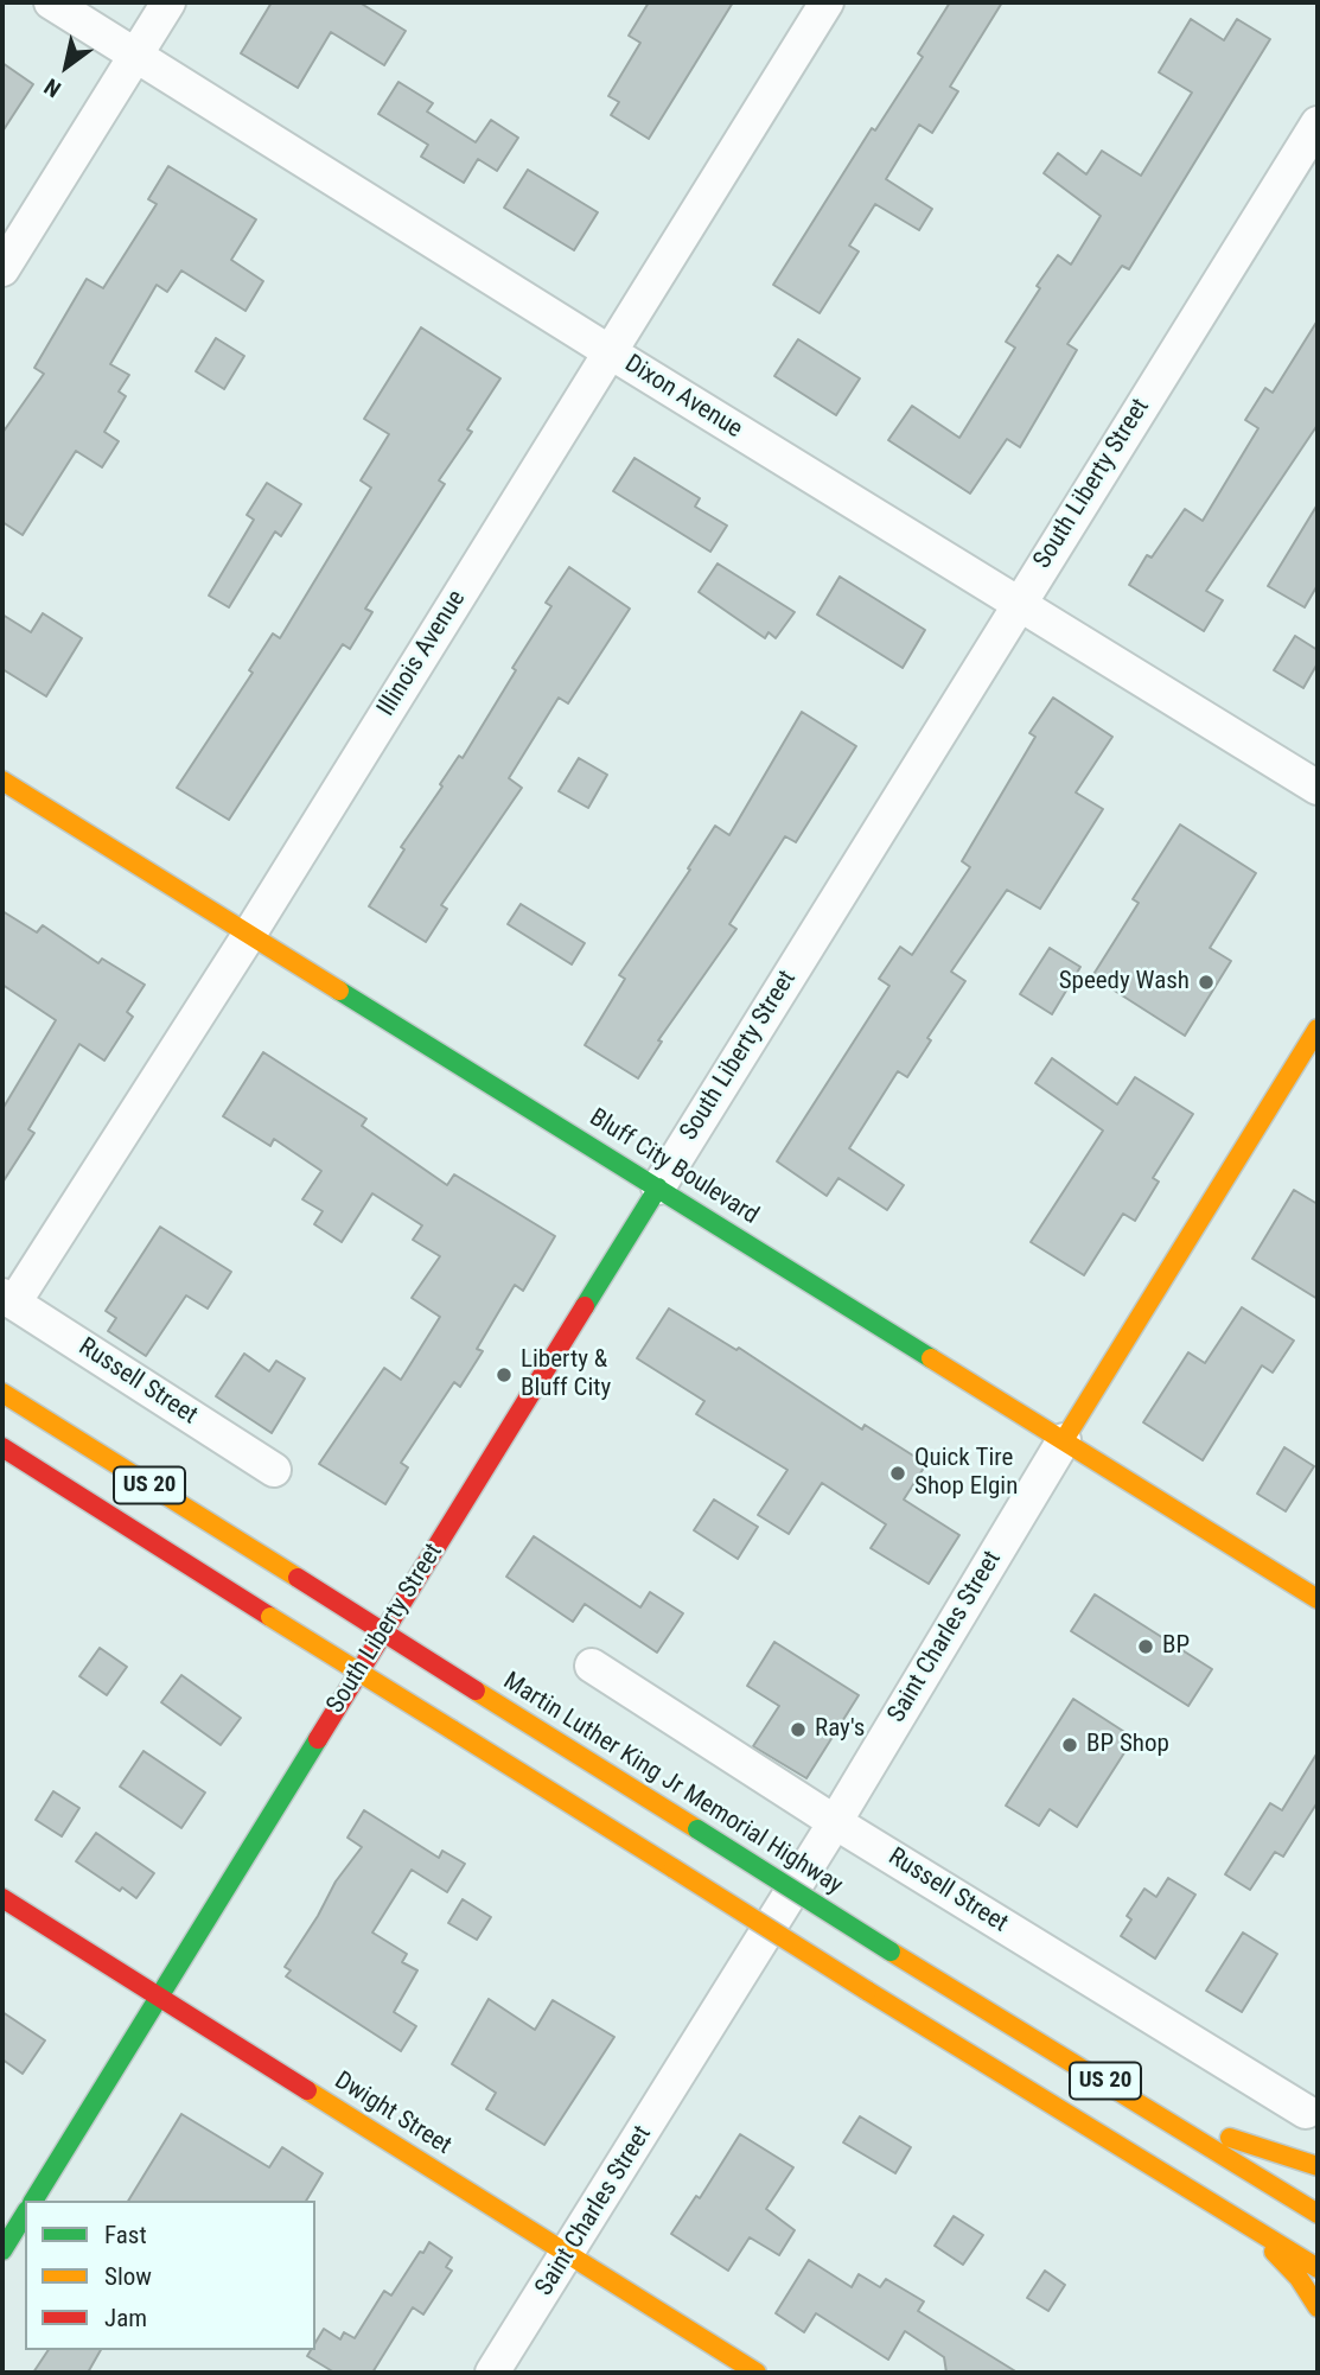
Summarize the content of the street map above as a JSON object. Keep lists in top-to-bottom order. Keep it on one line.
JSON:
{"streets":{"main road":["South Liberty Street","Bluff City Boulevard","US 20","Saint Charles Street","Martin Luther King Jr Memorial Highway","Dwight Street"],"street":["Dixon Avenue","Illinois Avenue","Russell Street"]},"crossings":[["Dixon Avenue","South Liberty Street"],["Dixon Avenue","Illinois Avenue"],["South Liberty Street","Bluff City Boulevard"],["South Liberty Street","Dwight Street"],["Illinois Avenue","Bluff City Boulevard"],["Illinois Avenue","Russell Street"],["Bluff City Boulevard","Saint Charles Street"],["Russell Street","Saint Charles Street"],["Saint Charles Street","Dwight Street"]],"places":["Speedy Wash","Liberty & Bluff City","Quick Tire Shop Elgin","BP","Ray's","BP Shop"],"legend":["Fast","Slow","Jam"],"north":"bottom left"}
